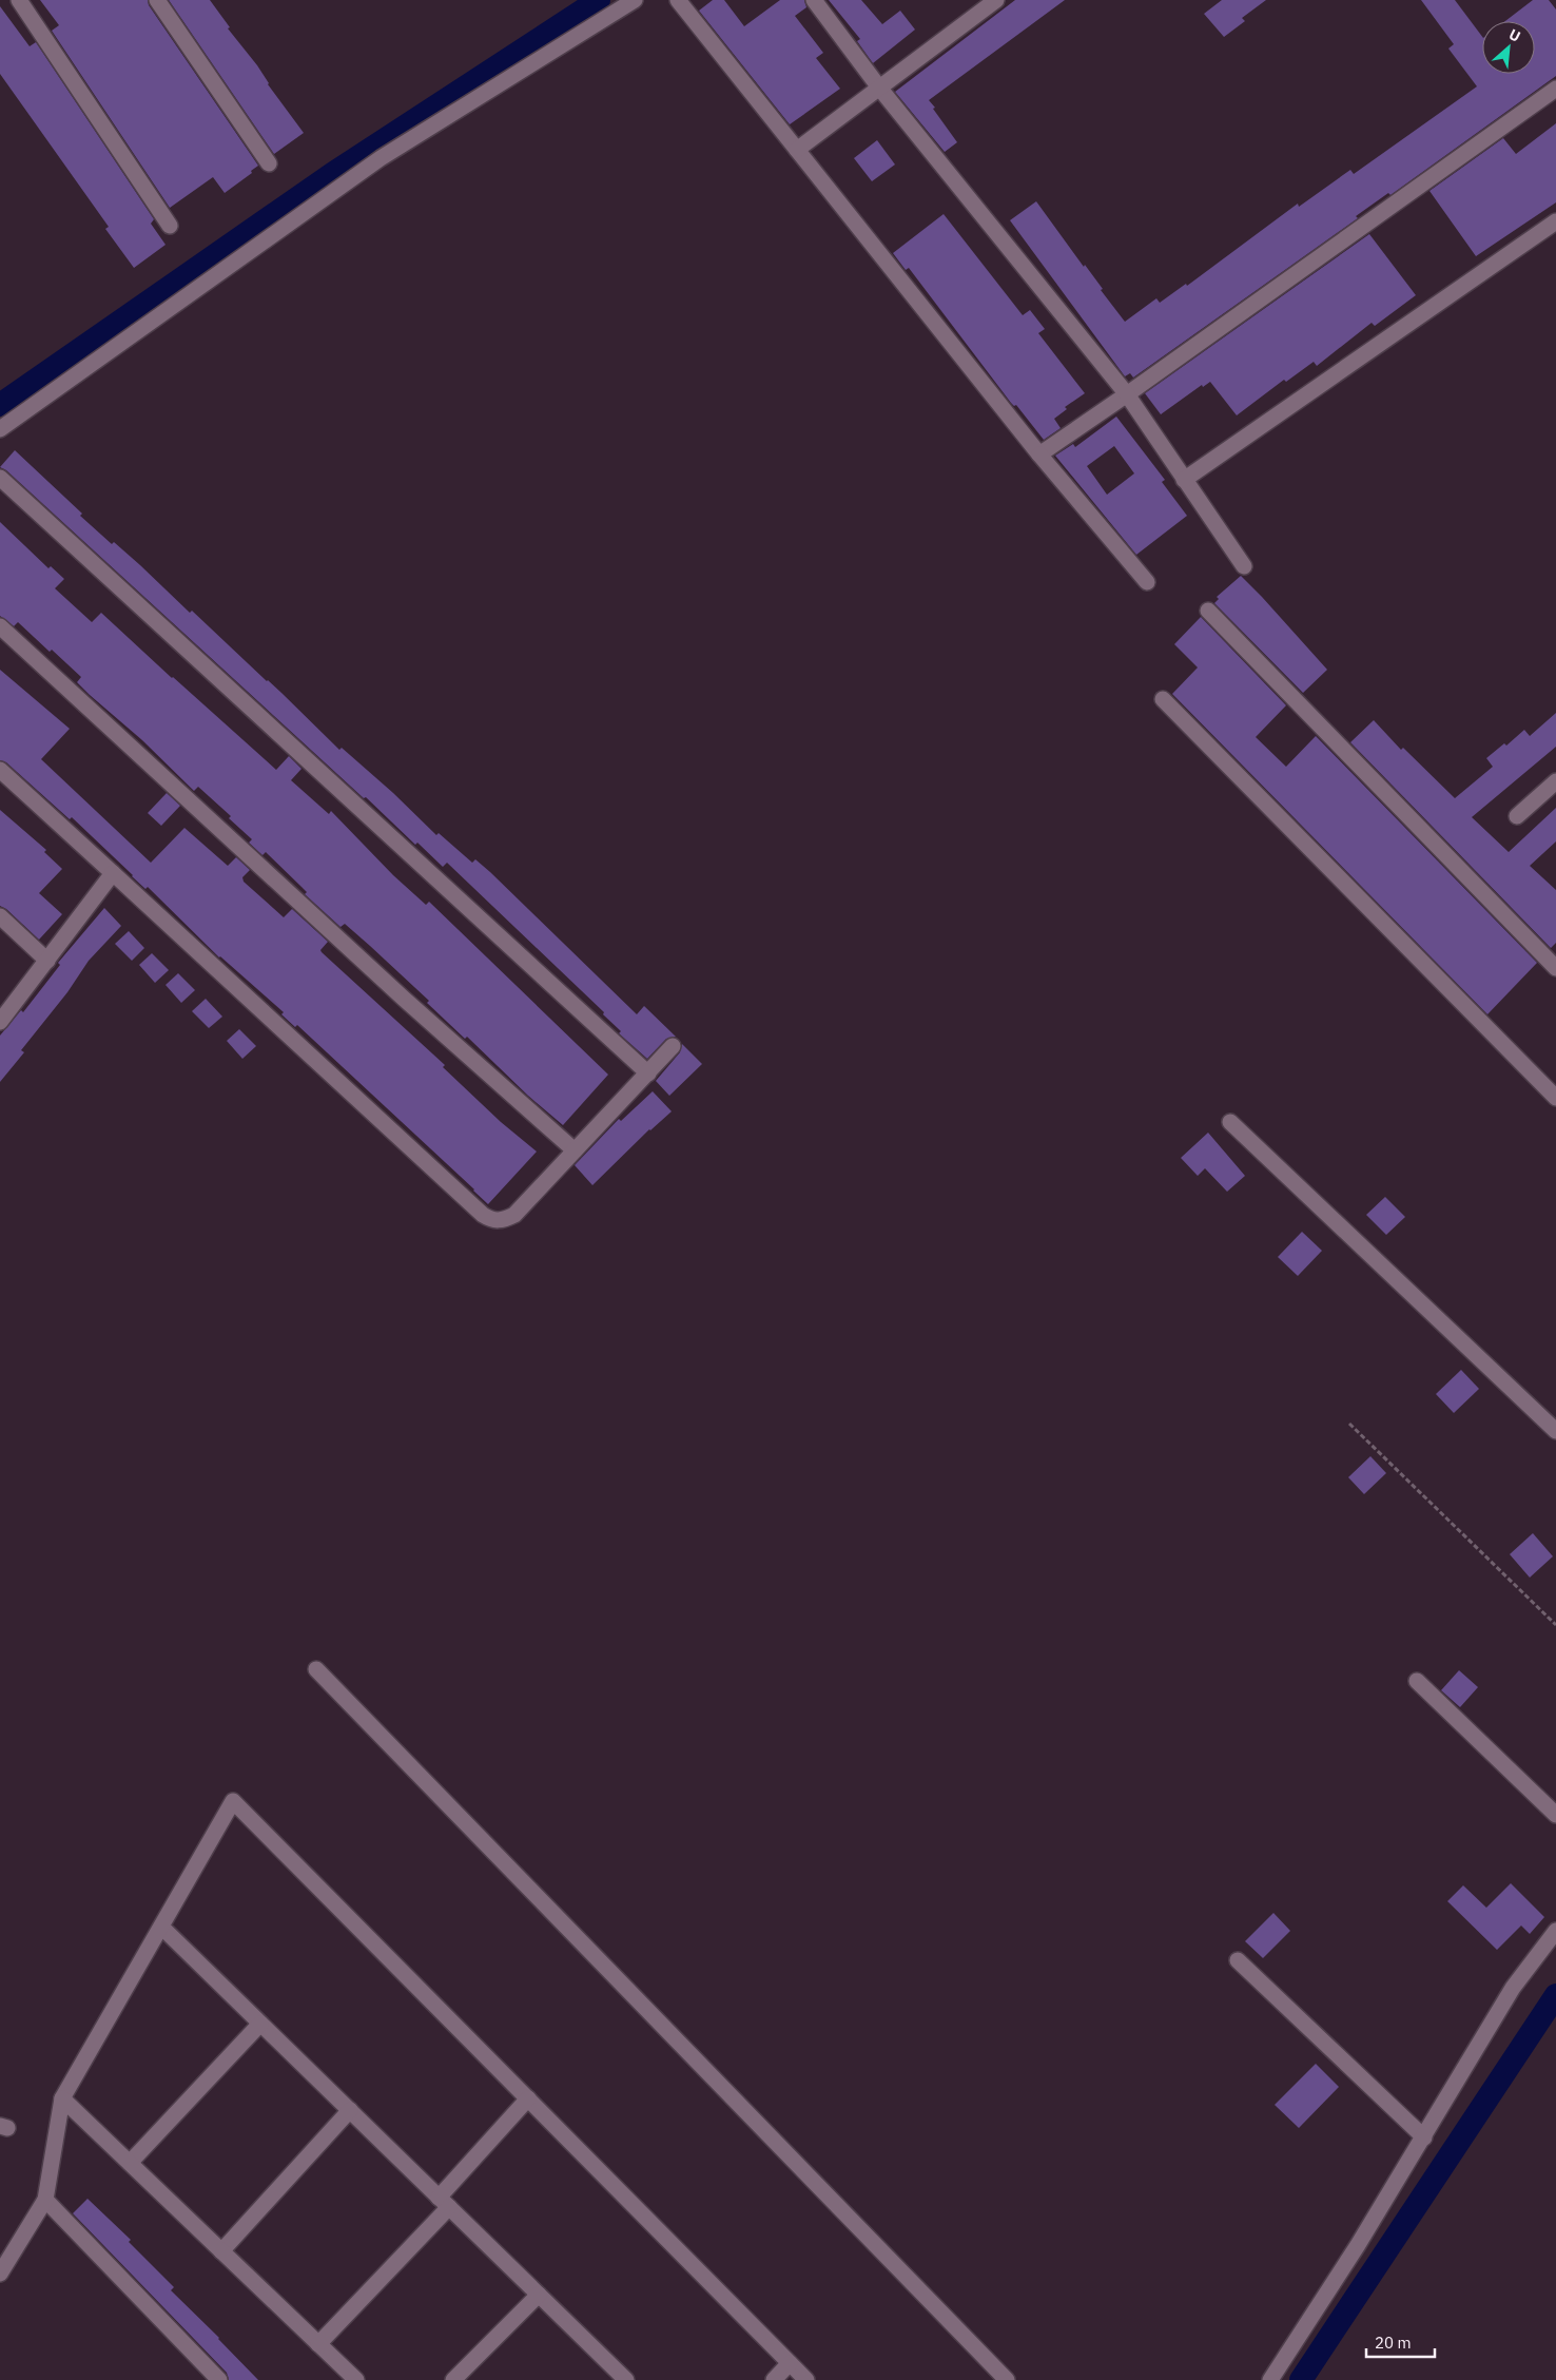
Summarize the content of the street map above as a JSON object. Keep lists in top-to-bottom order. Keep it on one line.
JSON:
{"scale_bar":"20 m","north":"top right"}
